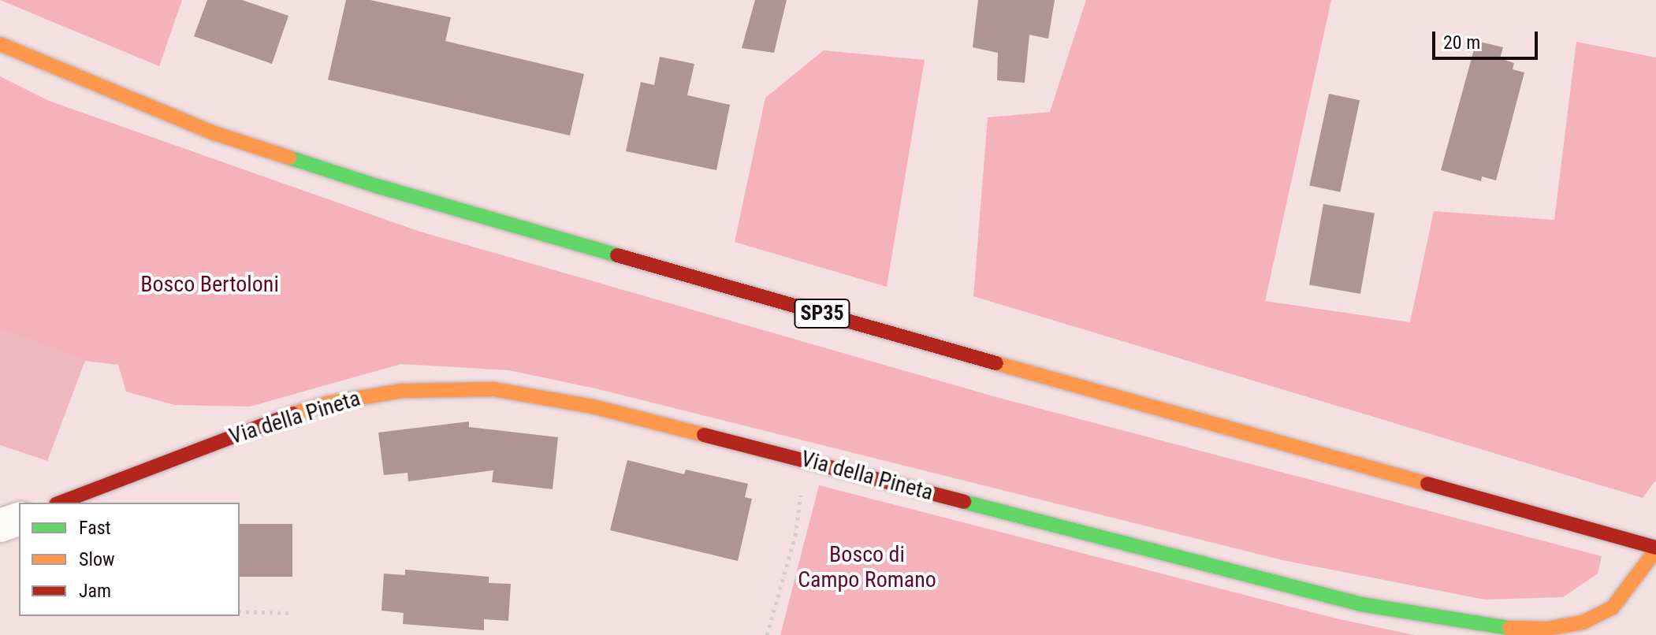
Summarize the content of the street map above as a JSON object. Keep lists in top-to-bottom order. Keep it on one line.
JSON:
{"streets":{"main road":["SP35","Via della Pineta"]},"crossings":[["SP35","Via della Pineta"]],"parks":["Bosco Bertoloni","Bosco di Campo Romano"],"legend":["Fast","Slow","Jam"],"scale_bar":"20 m"}
